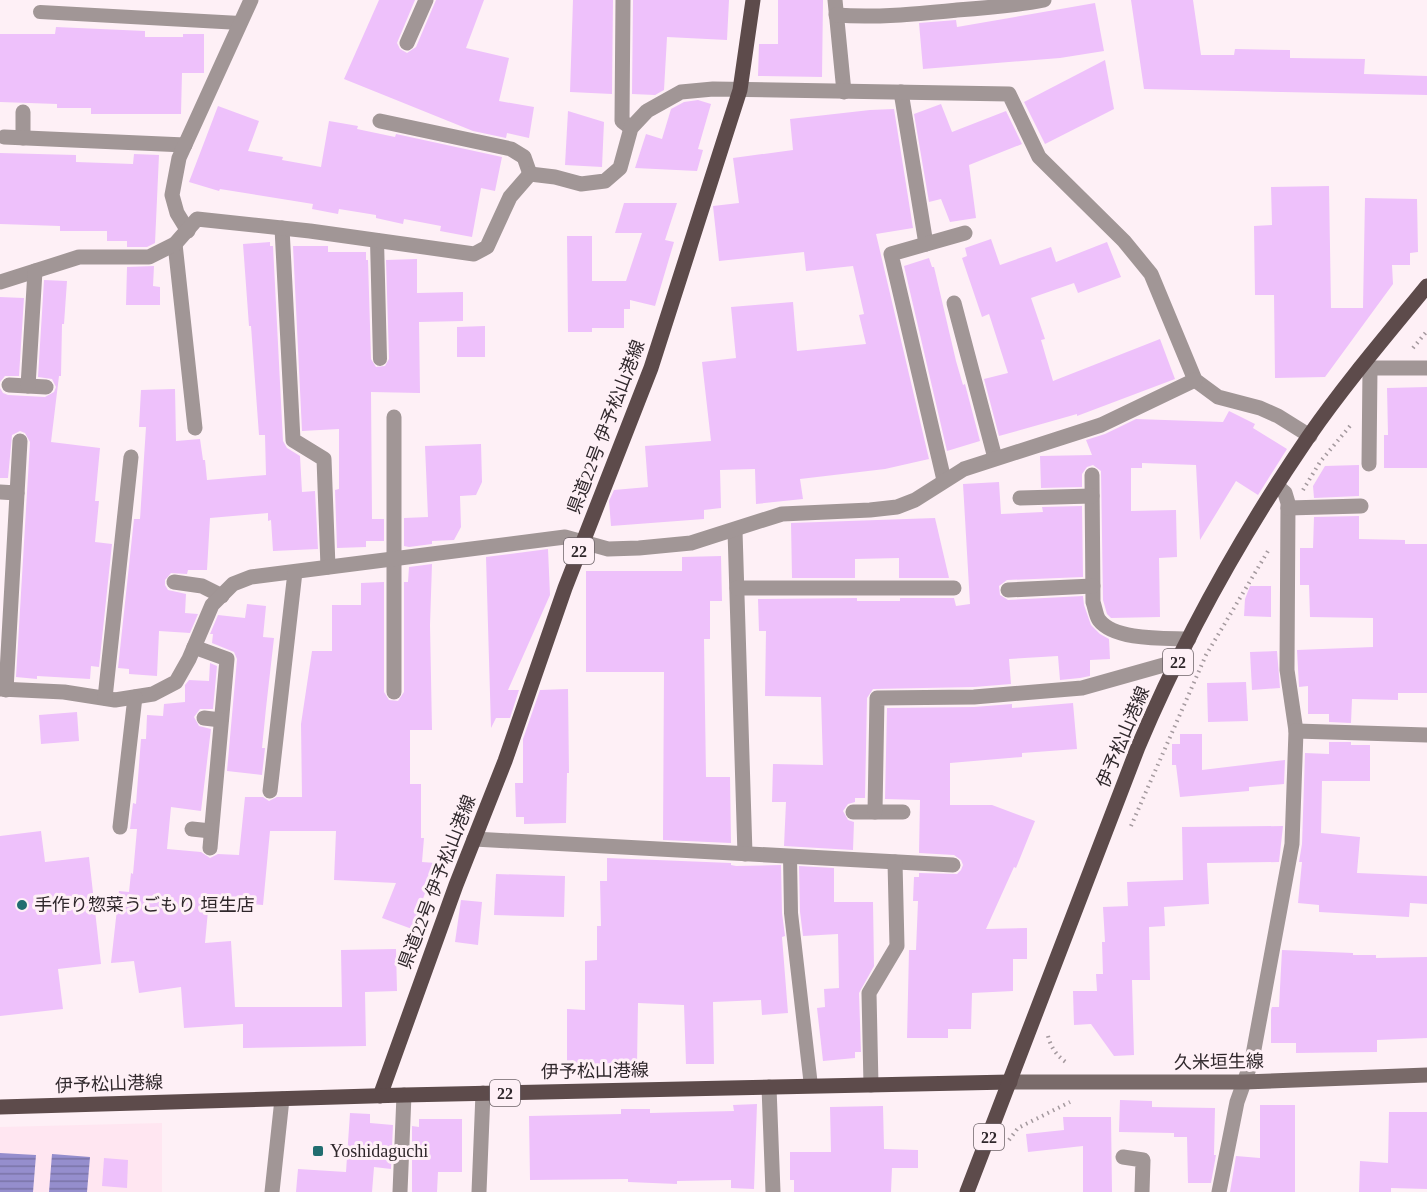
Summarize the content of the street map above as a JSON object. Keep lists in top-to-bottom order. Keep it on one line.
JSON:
{"streets":{"main road":["県道22号 伊予松山港線","22","伊予松山港線","久米垣生線"]},"crossings":[["県道22号 伊予松山港線","伊予松山港線"],["伊予松山港線","久米垣生線"]],"places":{"other":["手作り惣菜うごもり 垣生店"],"transit":["Yoshidaguchi"]}}
